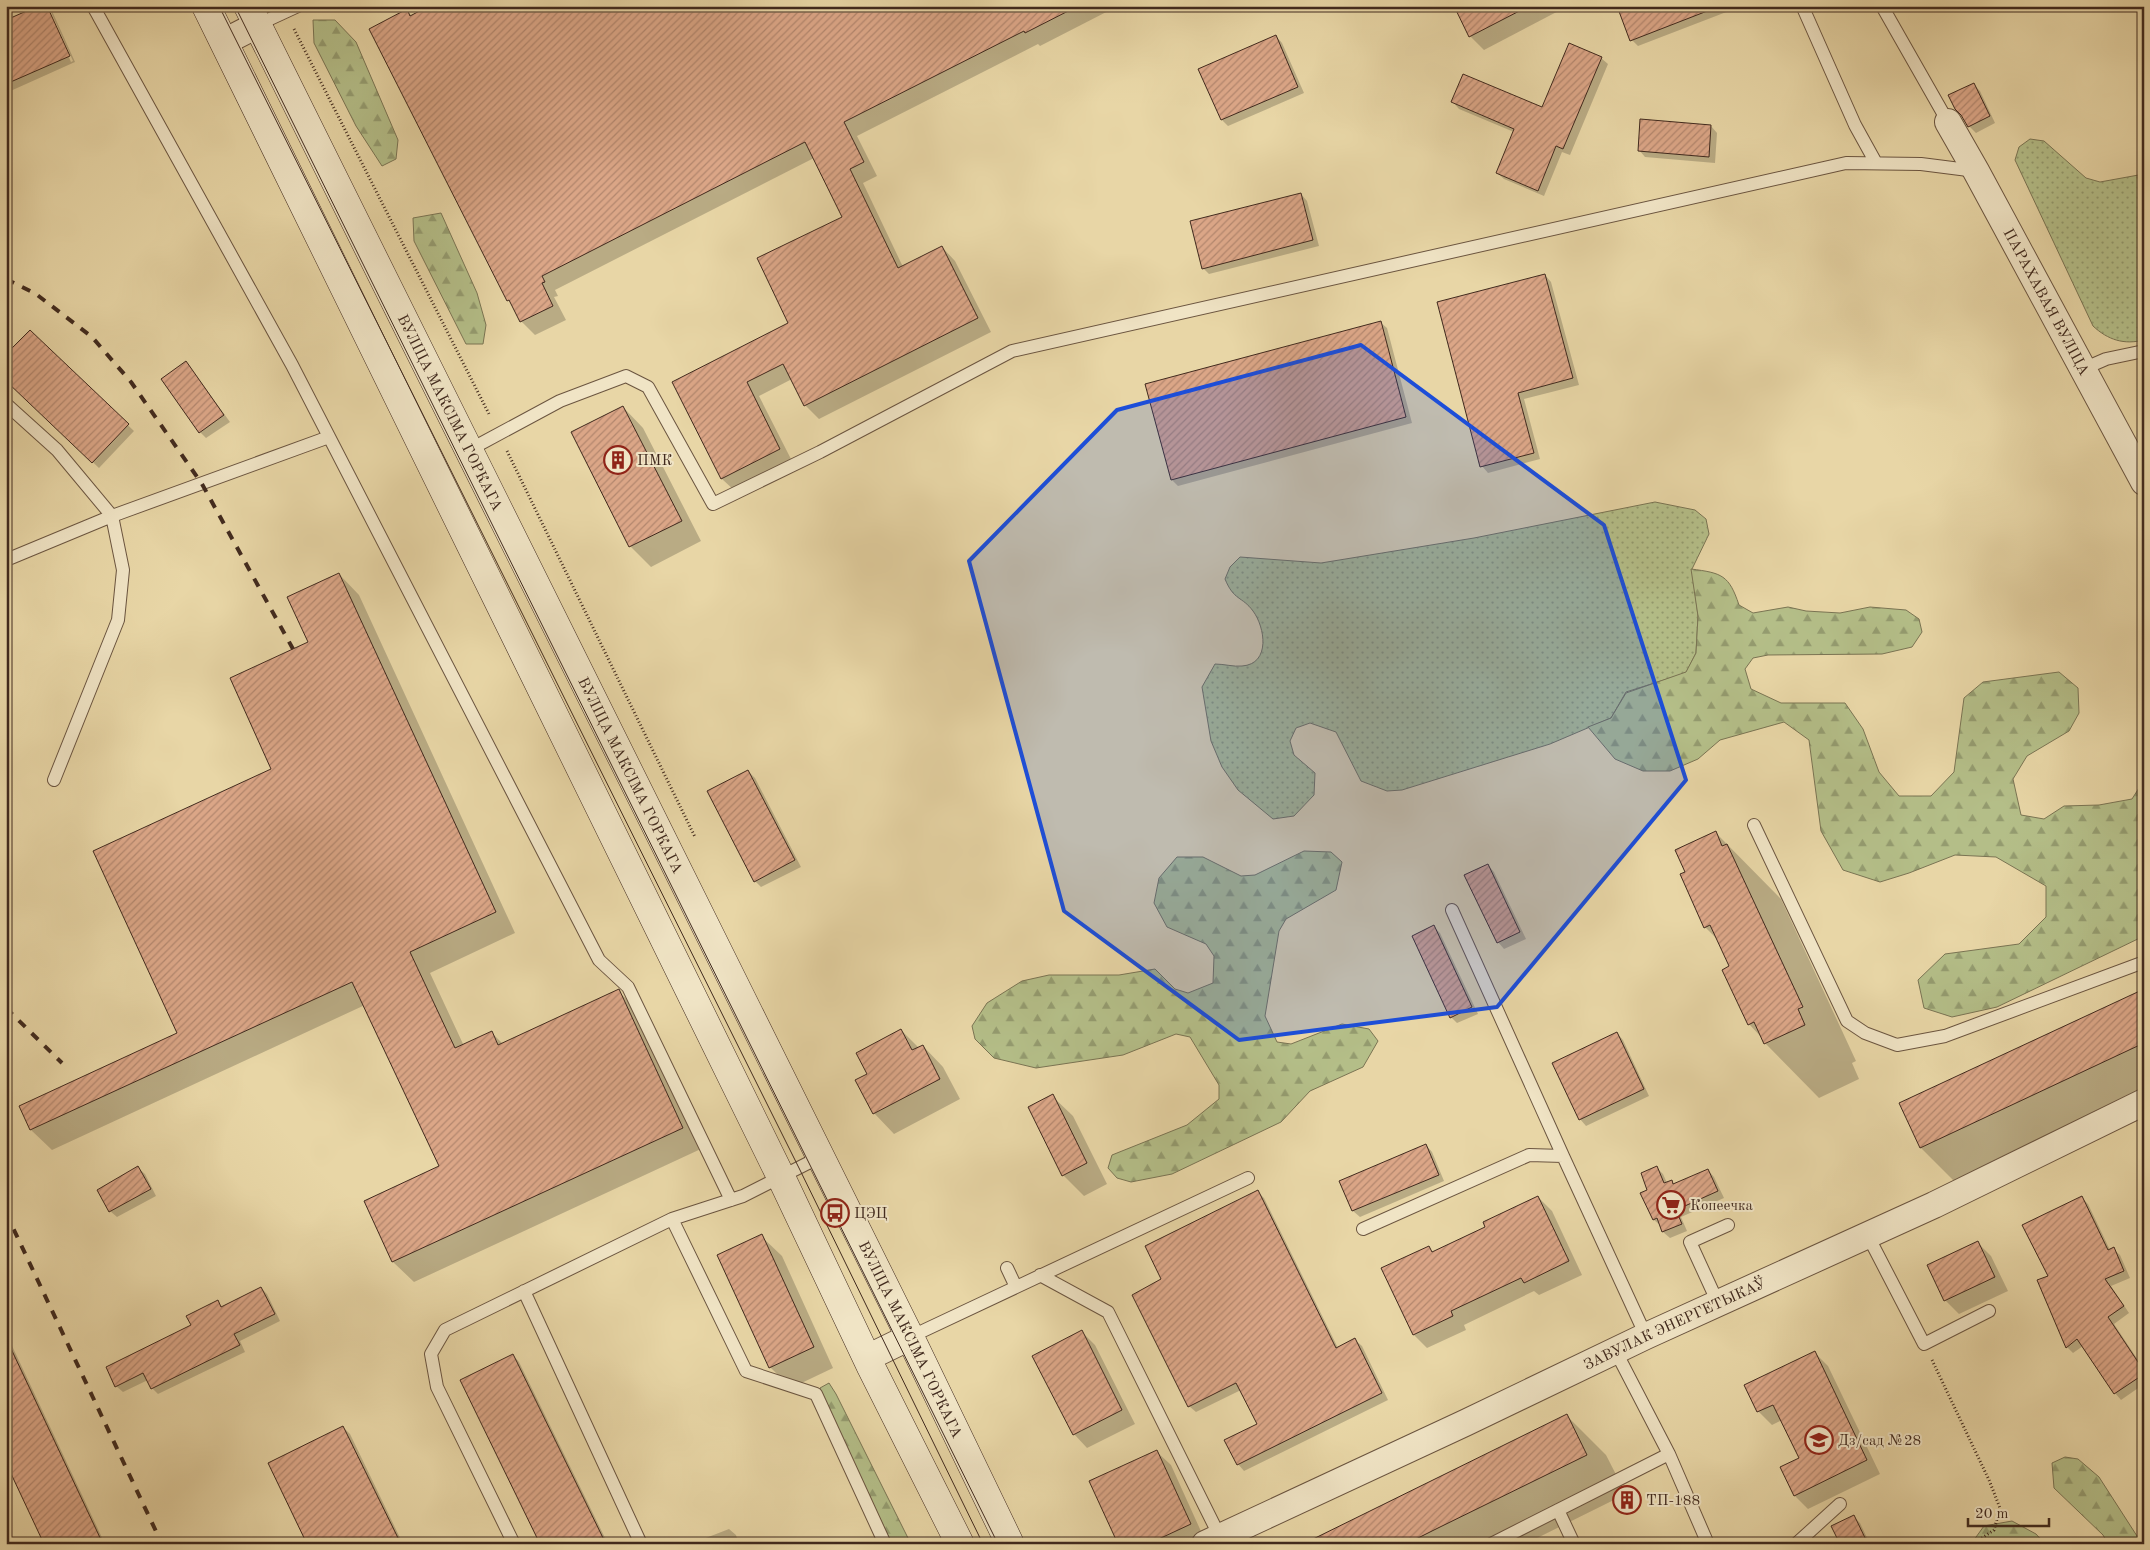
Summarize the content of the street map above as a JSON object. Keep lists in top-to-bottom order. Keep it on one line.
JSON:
{"streets":{"main road":["ВУЛІЦА МАКСІМА ГОРКАГА"],"street":["ПАРАХАВАЯ ВУЛІЦА","ЗАВУЛАК ЭНЕРГЕТЫКАЎ"]},"places":{"building":["ПМК","ТП-188"],"supermarket":["Копеечка"],"bus stop":["ЦЭЦ"],"school or university":["Дз/сад №28"]},"scale_bar":"20 m"}
